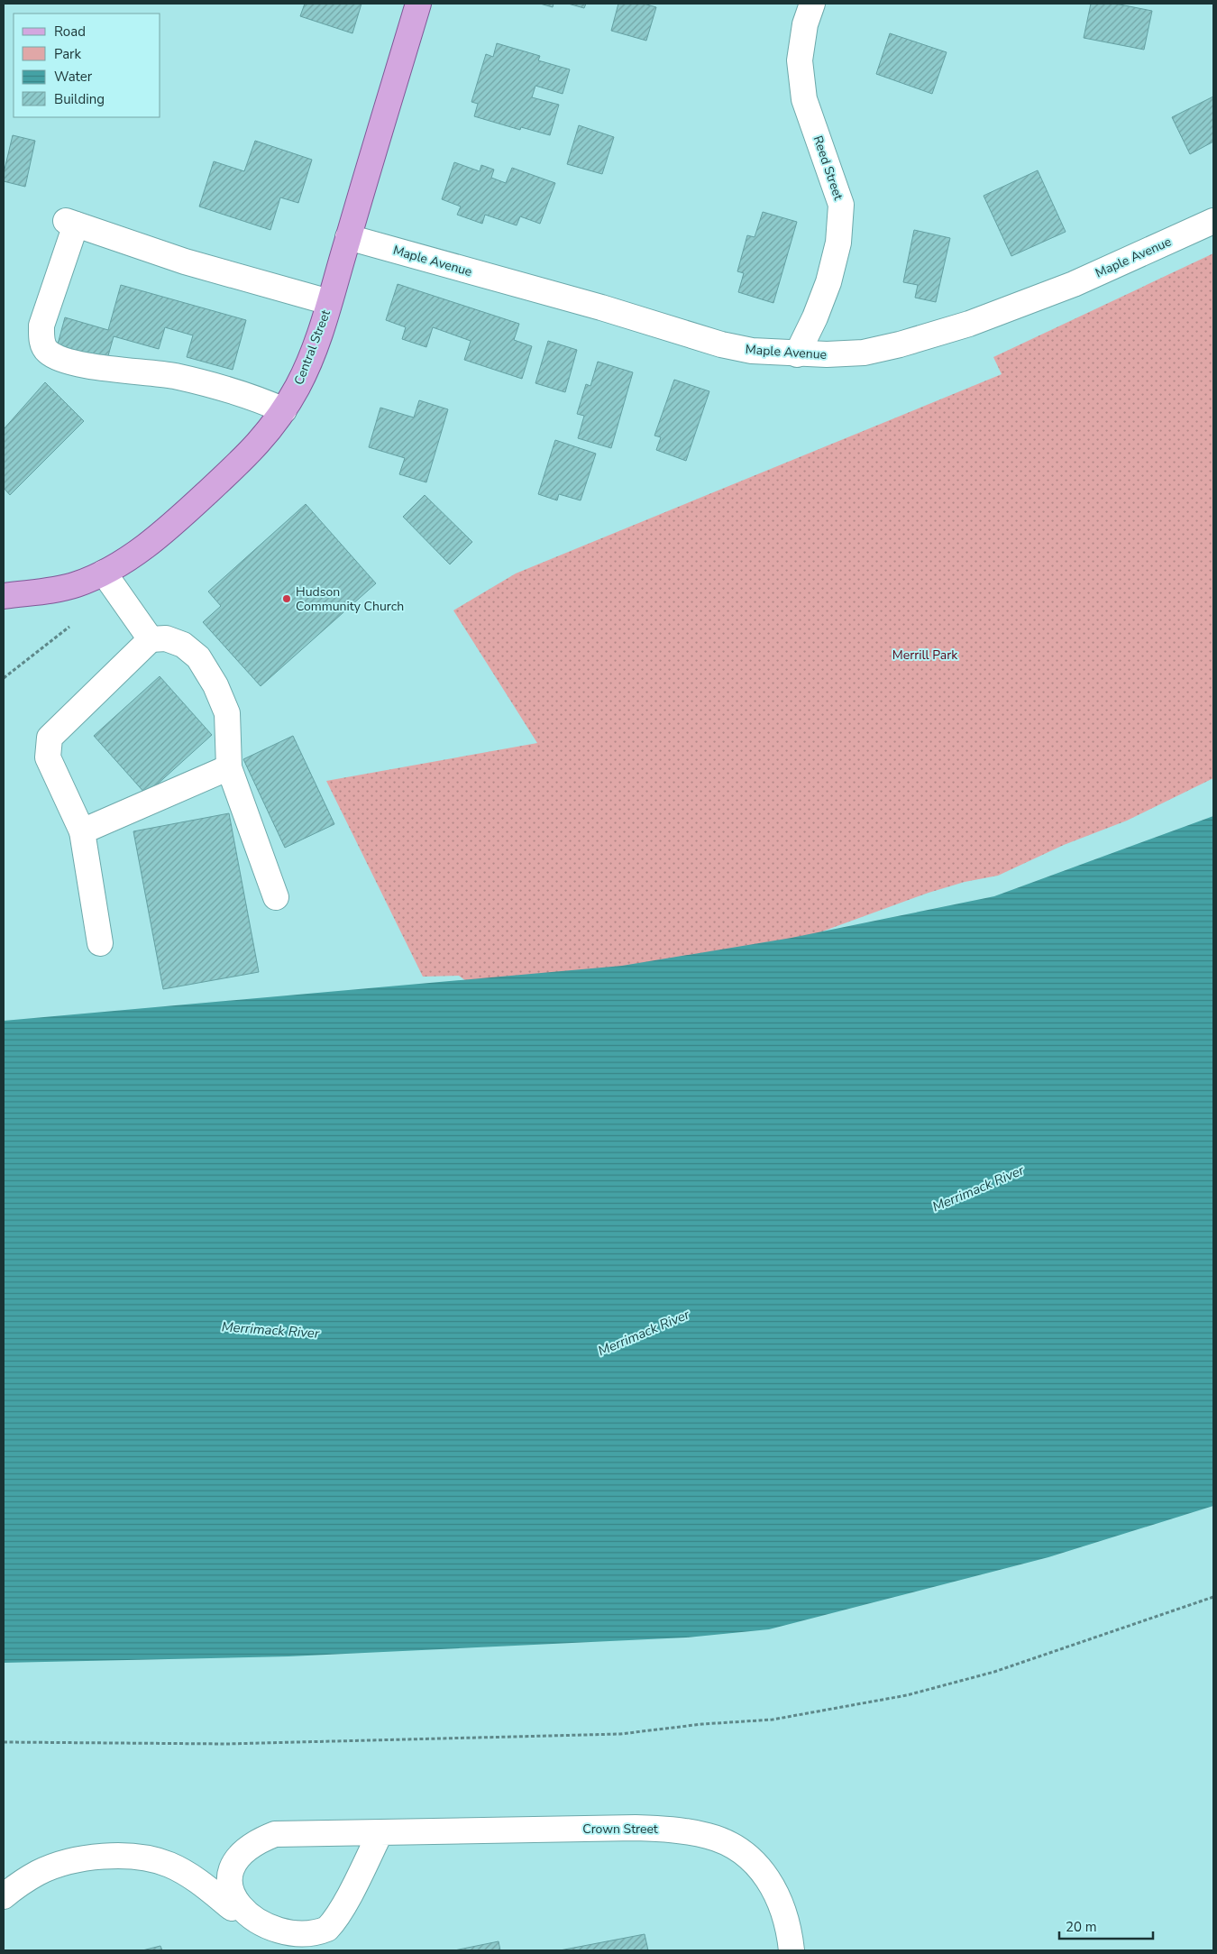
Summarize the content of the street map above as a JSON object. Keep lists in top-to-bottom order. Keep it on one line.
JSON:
{"streets":{"main road":["Central Street"],"street":["Reed Street","Maple Avenue","Crown Street"]},"crossings":[["Reed Street","Maple Avenue"],["Maple Avenue","Central Street"]],"water":["Merrimack River"],"parks":["Merrill Park"],"places":["Hudson Community Church"],"legend":["Road","Park","Water","Building"],"scale_bar":"20 m"}
